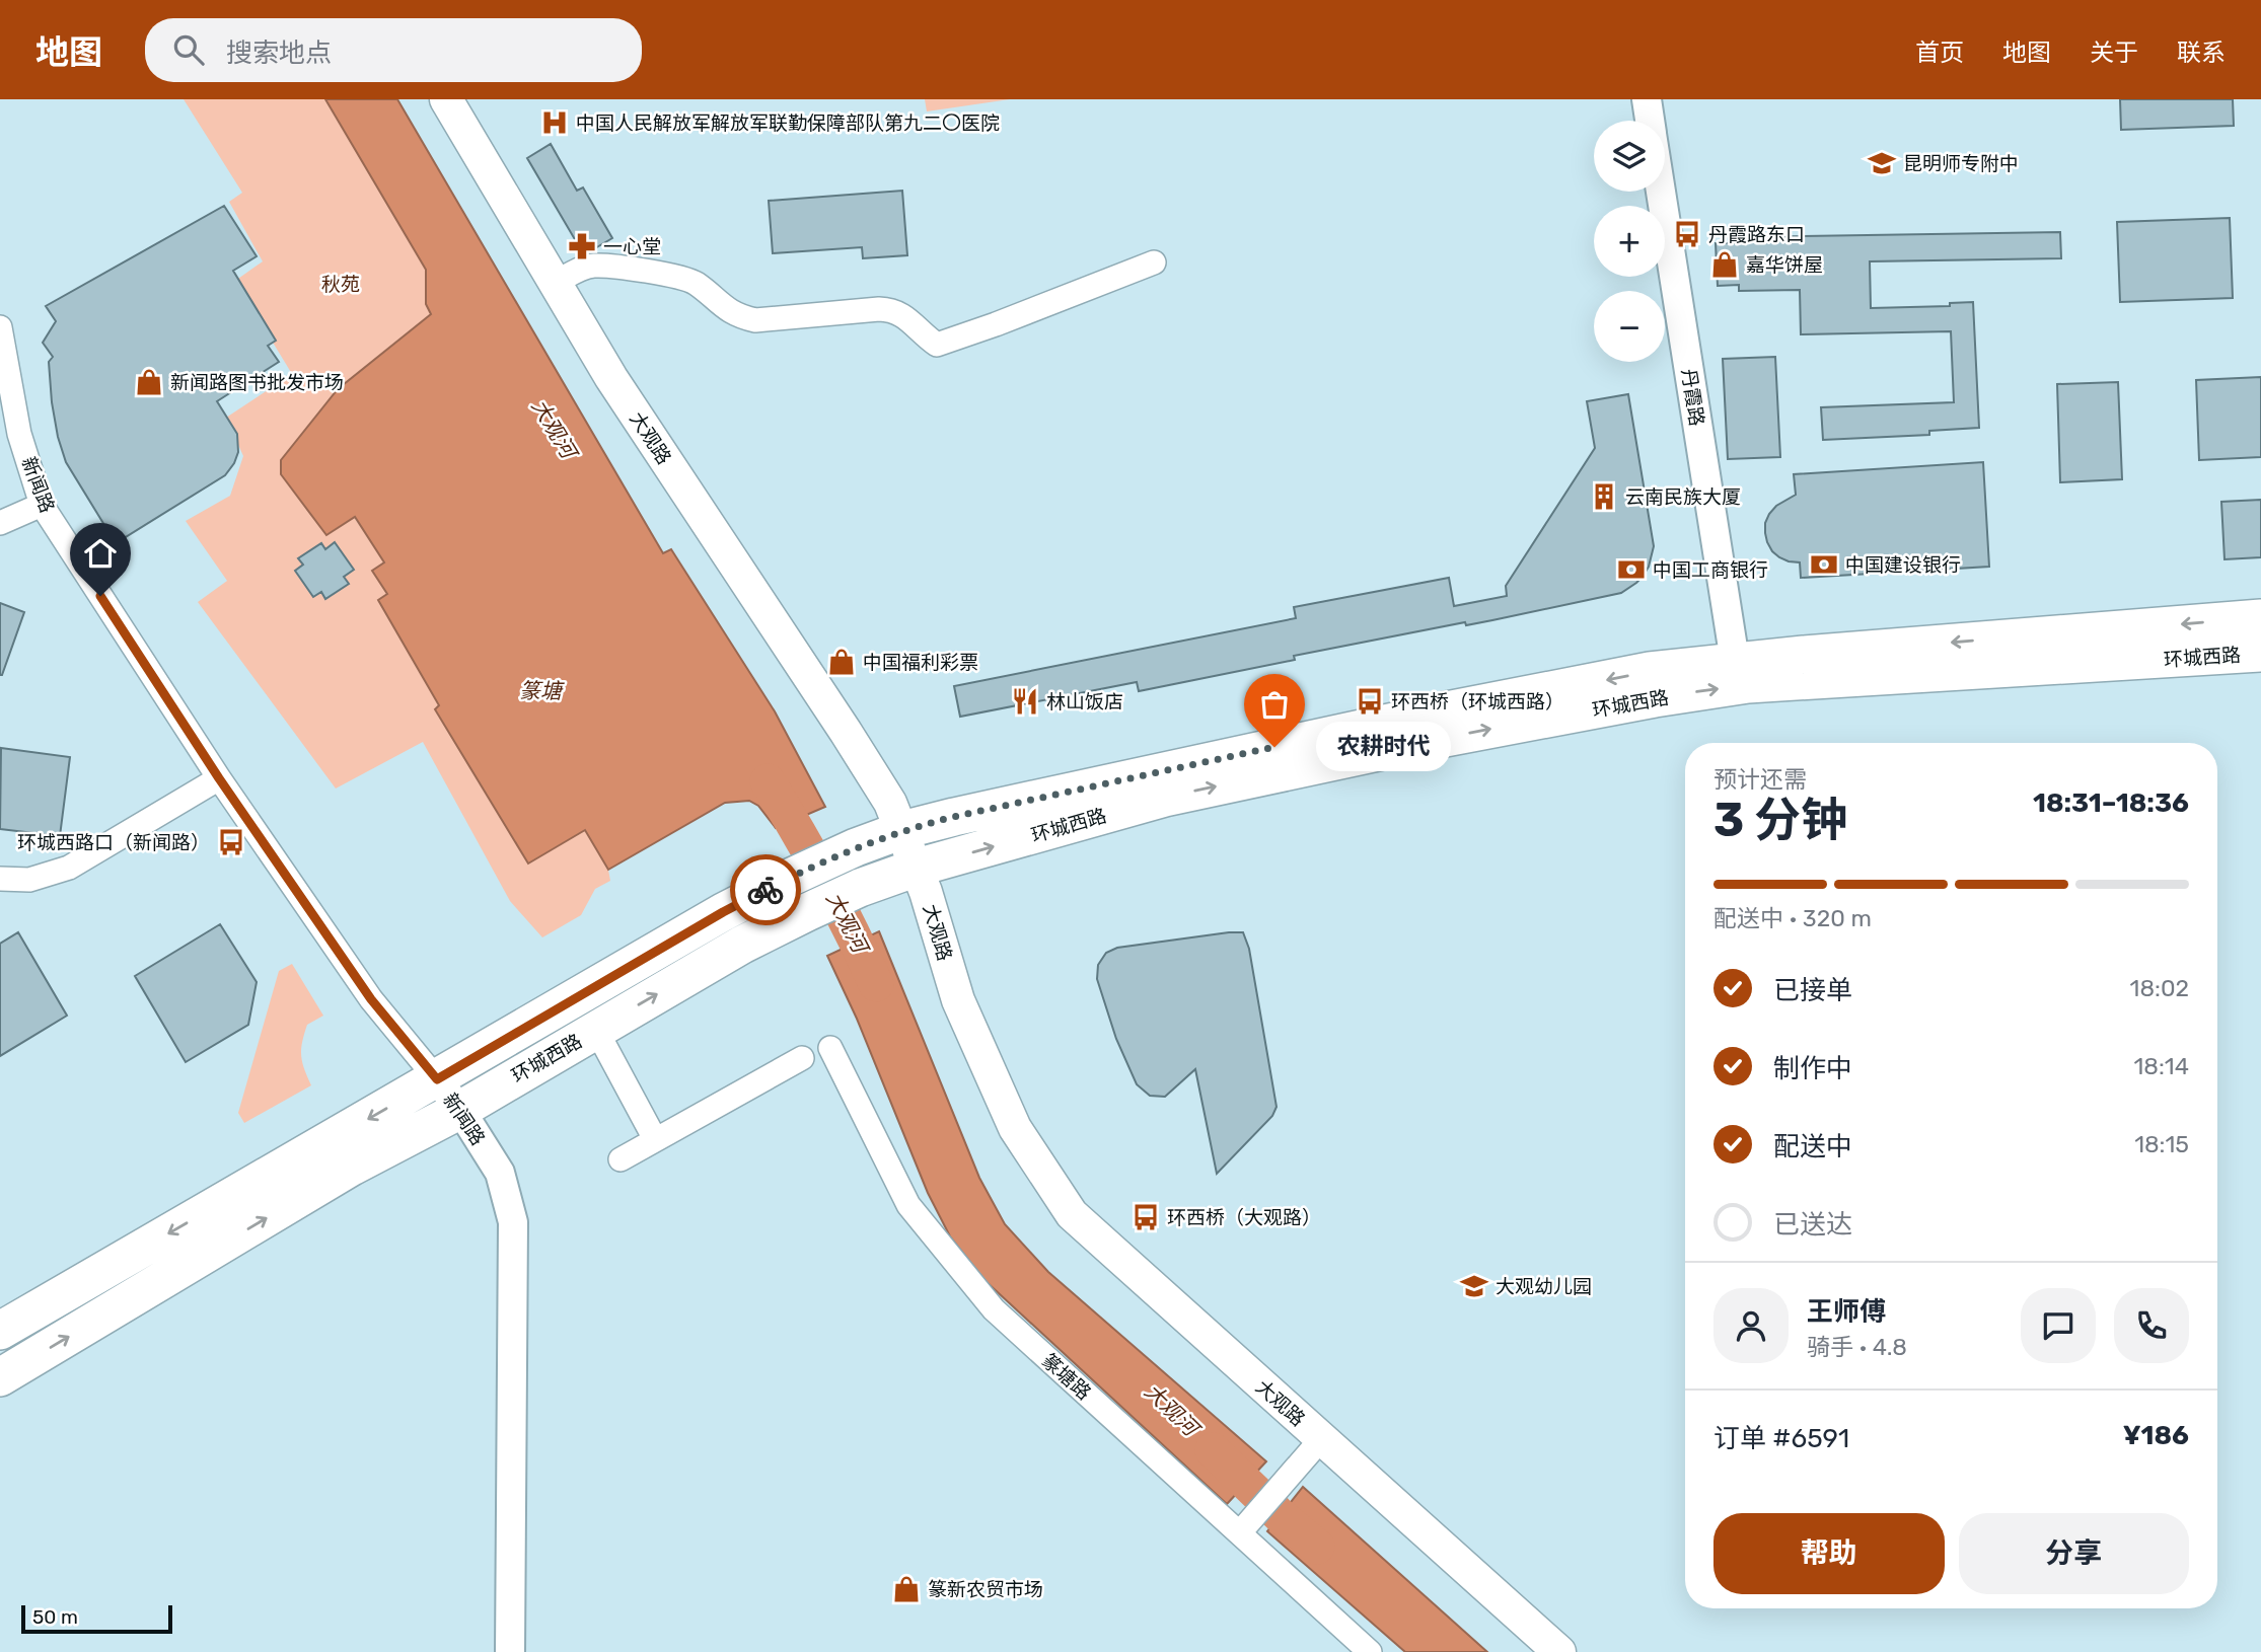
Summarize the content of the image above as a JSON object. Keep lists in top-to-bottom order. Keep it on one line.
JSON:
{"streets":{"main road":["大观路","环城西路"],"street":["丹霞路","新闻路","篆塘路"]},"crossings":[["丹霞路","环城西路"],["大观路","环城西路"],["新闻路","环城西路"]],"water":["大观河","篆塘"],"parks":["秋苑"],"places":{"hospital":["中国人民解放军解放军联勤保障部队第九二〇医院"],"school or university":["昆明师专附中","大观幼儿园"],"bus stop":["丹霞路东口","环西桥（环城西路）","环城西路口（新闻路）","环西桥（大观路）"],"pharmacy":["一心堂"],"shop":["嘉华饼屋","新闻路图书批发市场","中国福利彩票","篆新农贸市场"],"building":["云南民族大厦"],"bank":["中国建设银行","中国工商银行"],"restaurant":["林山饭店"],"other":["农耕时代"]},"scale_bar":"50 m","page":{"header":"地图","search":"搜索地点","nav":["首页","地图","关于","联系"],"map_buttons":["+","−"],"bubble":"农耕时代","heading":["3 分钟","预计还需","18:31–18:36"],"panel":["王师傅","骑手 · 4.8","订单 #6591","¥186"],"bar":"配送中 · 320 m","list":[["已接单","18:02"],["制作中","18:14"],["配送中","18:15"],"已送达"],"buttons":["帮助","分享"],"scale":"50 m"}}
